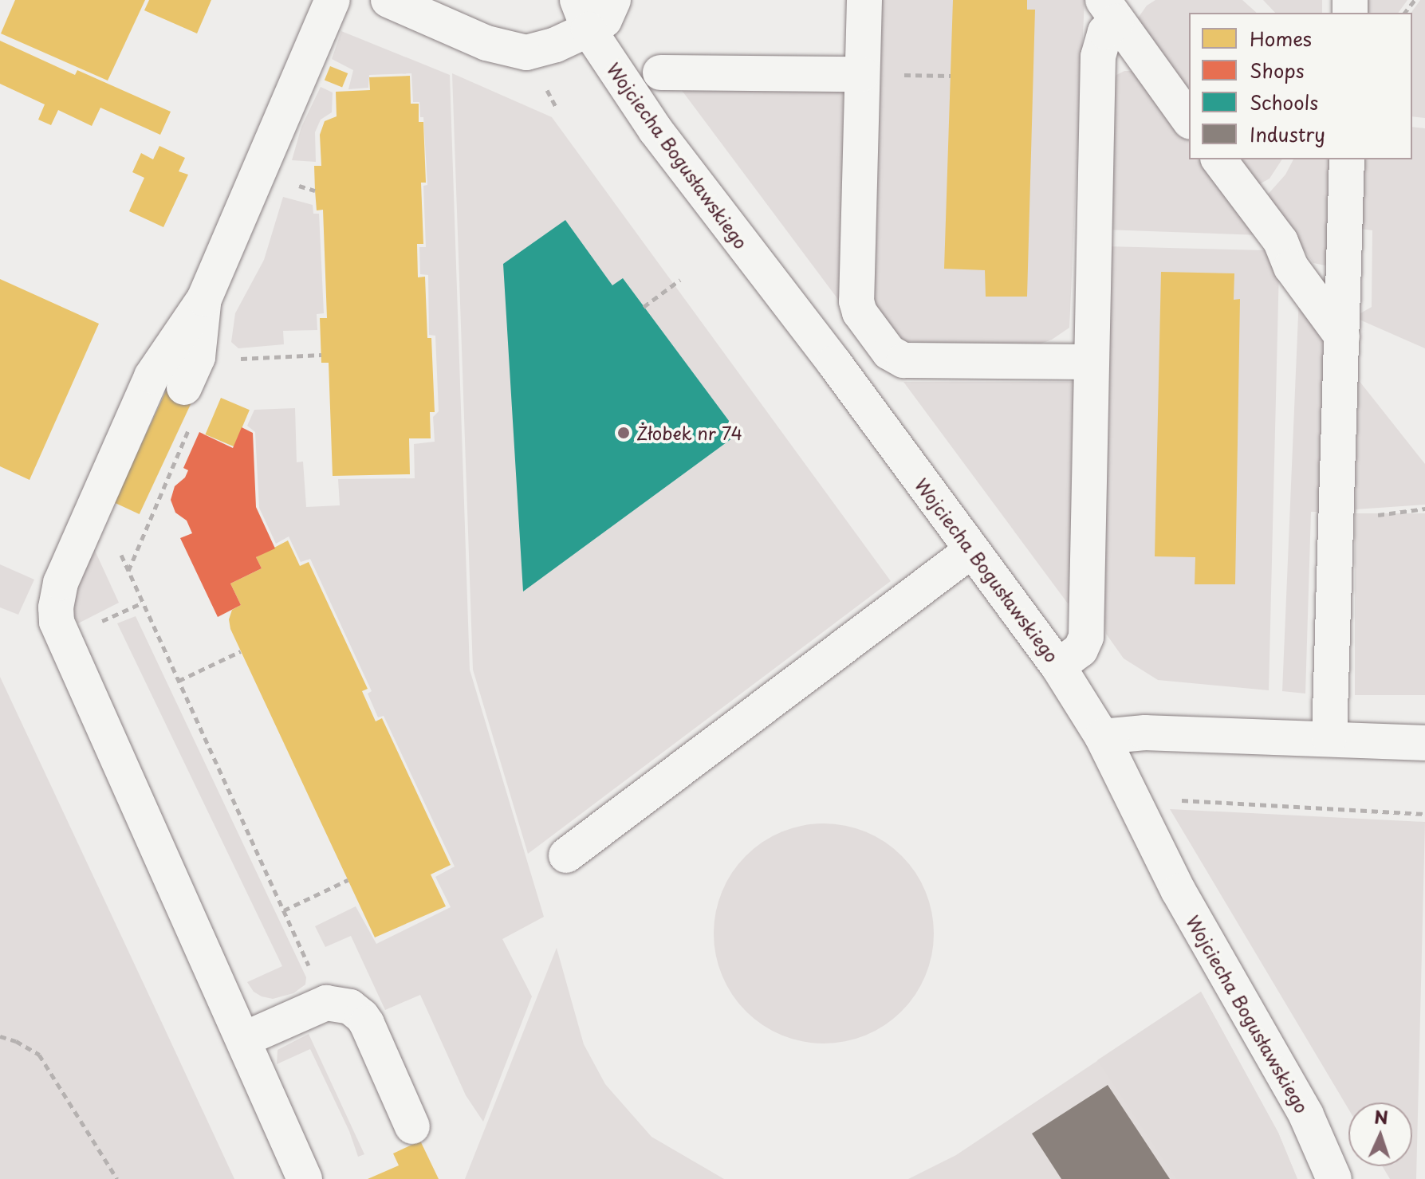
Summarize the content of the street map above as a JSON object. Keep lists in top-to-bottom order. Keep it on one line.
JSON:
{"streets":{"street":["Wojciecha Bogusławskiego"]},"places":["Żłobek nr 74"],"legend":["Homes","Shops","Schools","Industry"],"north":"top"}
